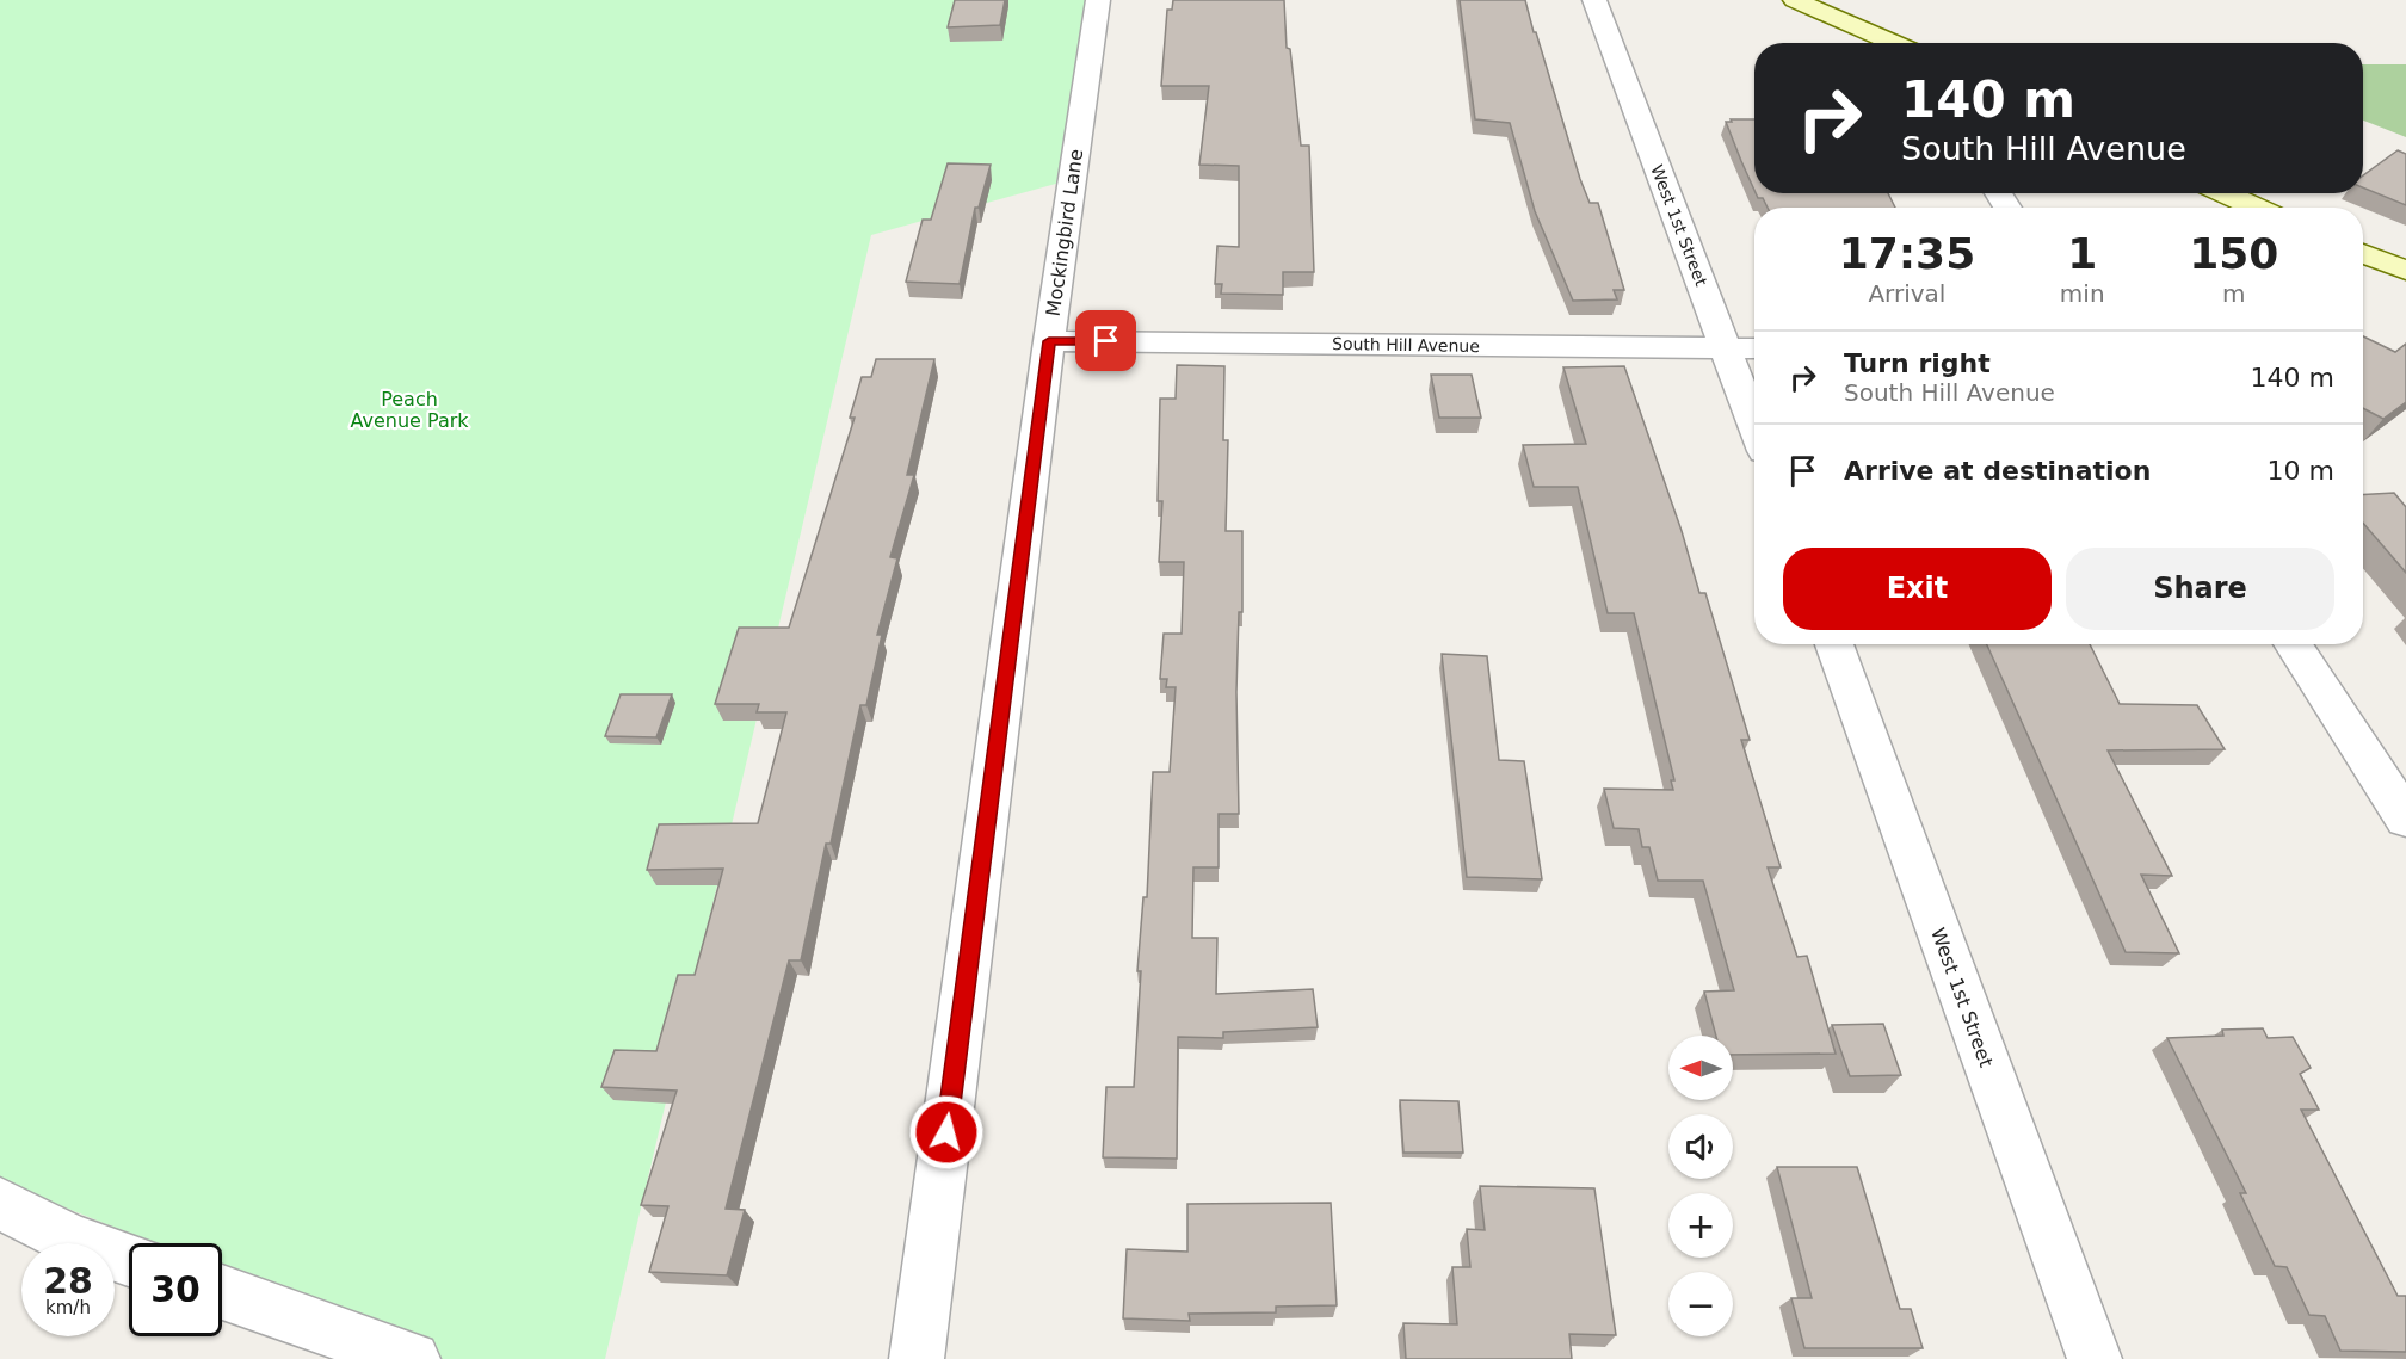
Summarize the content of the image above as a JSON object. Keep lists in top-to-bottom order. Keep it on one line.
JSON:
{"streets":{"street":["West 1st Street","Mockingbird Lane","South Hill Avenue"]},"crossings":[["West 1st Street","South Hill Avenue"],["Mockingbird Lane","South Hill Avenue"]],"parks":["Peach Avenue Park"],"north":"left","page":{"turn":["140 m","South Hill Avenue"],"eta":["17:35","Arrival","1","min","150","m"],"list":[{"name":"Turn right","note":"South Hill Avenue","value":"140 m"},{"name":"Arrive at destination","value":"10 m"}],"buttons":["Exit","Share"],"map_buttons":["+","−"],"speed":"28 km/h","limit":"30"}}
